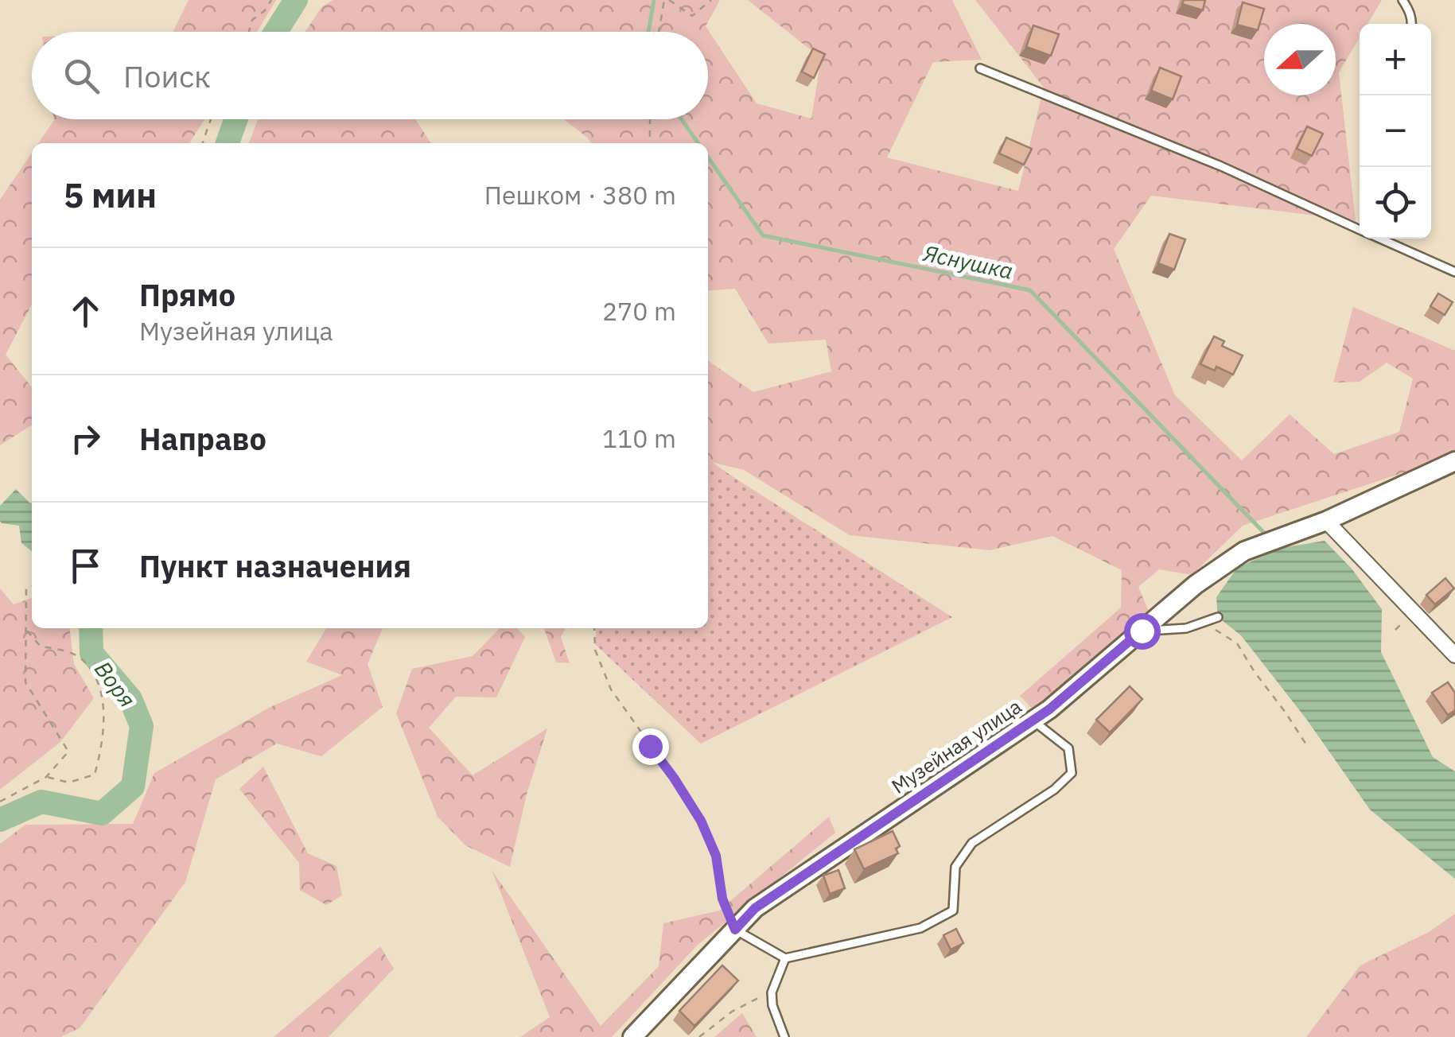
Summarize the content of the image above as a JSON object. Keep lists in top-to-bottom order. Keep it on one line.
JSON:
{"streets":{"street":["Музейная улица"]},"water":["Яснушка","Воря"],"north":"left","page":{"map_buttons":["+","−"],"search":"Поиск","heading":["5 мин","Пешком · 380 m"],"list":[["Прямо","Музейная улица","270 m"],["Направо","110 m"],"Пункт назначения"]}}
